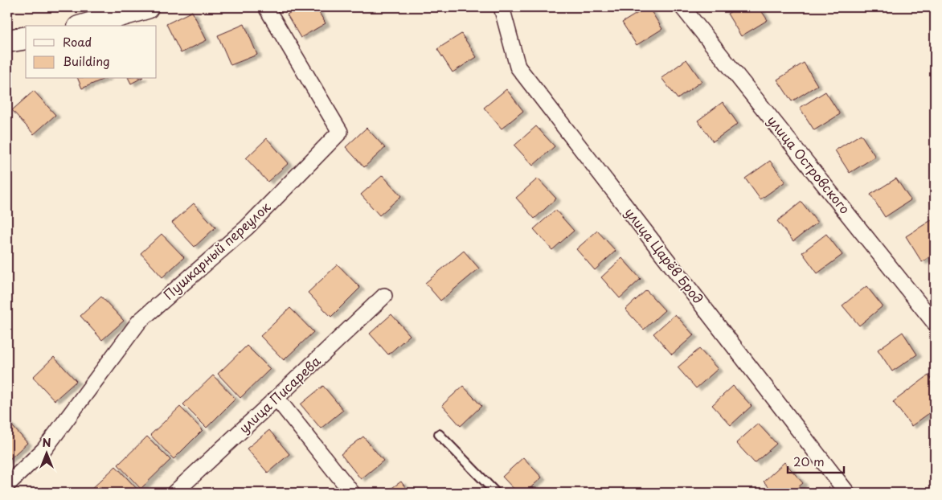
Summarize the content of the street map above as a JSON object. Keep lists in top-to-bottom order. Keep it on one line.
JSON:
{"streets":{"street":["улица Островского","Пушкарный переулок","улица Царёв Брод","улица Писарева"]},"legend":["Road","Building"],"scale_bar":"20 m","north":"top"}
